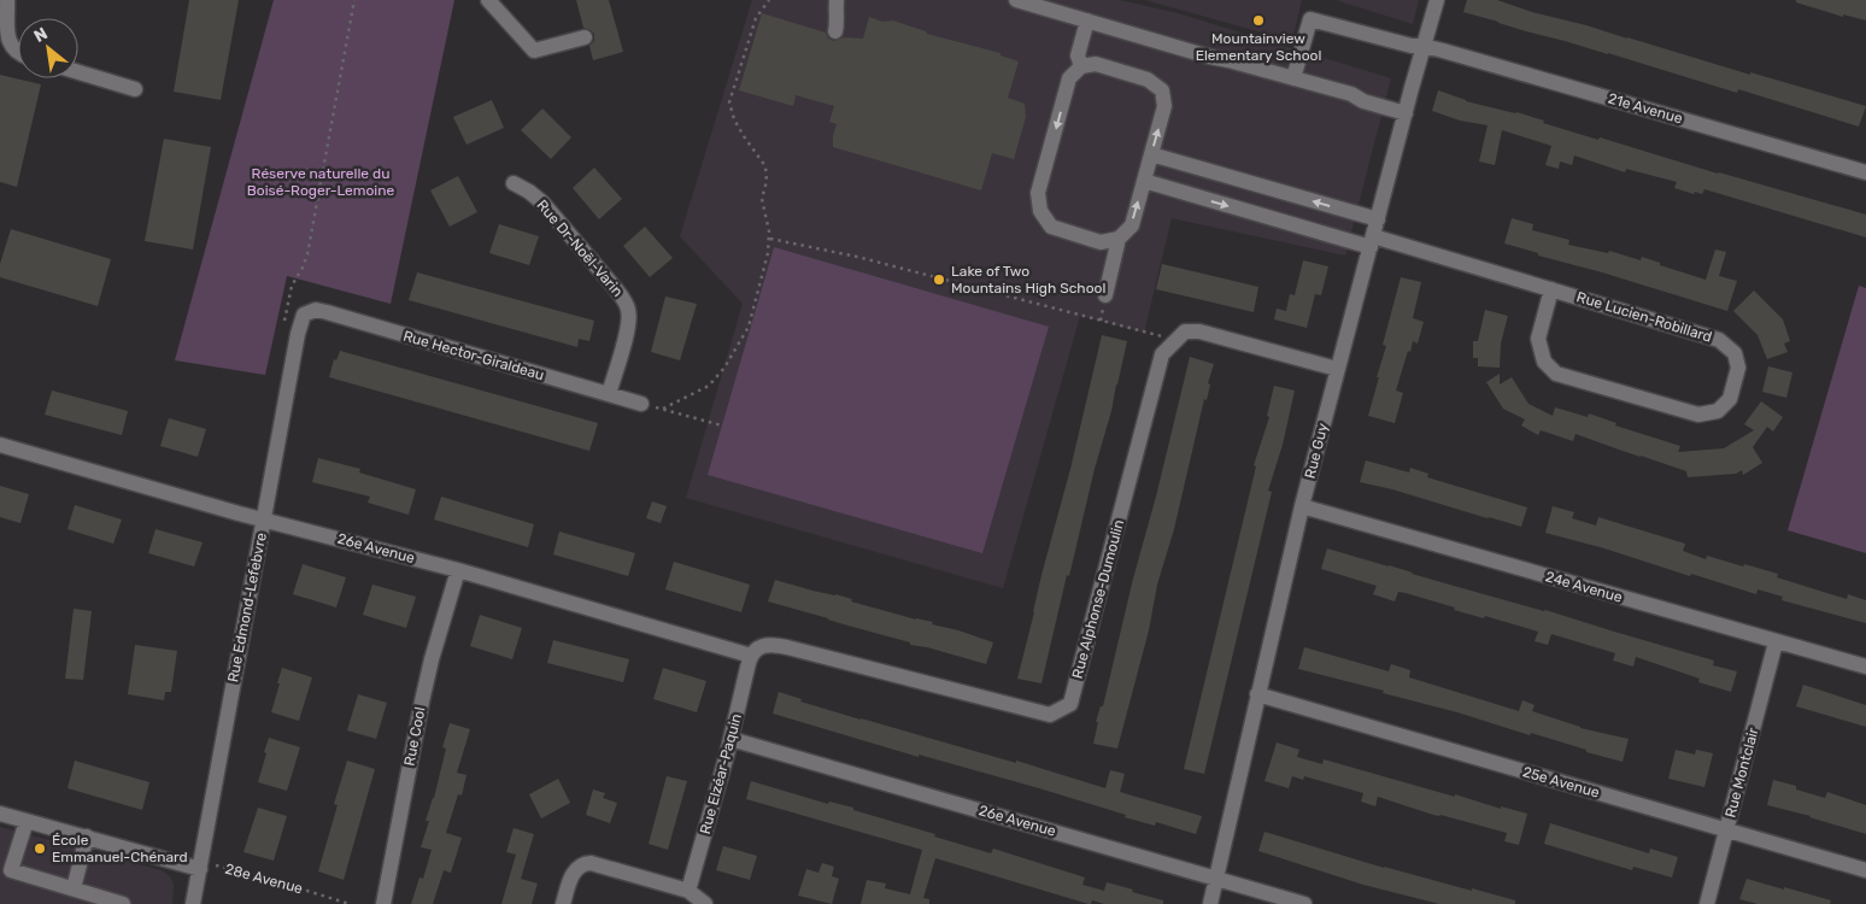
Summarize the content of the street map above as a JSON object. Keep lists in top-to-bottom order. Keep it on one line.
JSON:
{"streets":{"street":["21e Avenue","Rue Dr-Noël-Varin","Rue Lucien-Robillard","Rue Hector-Giraldeau","Rue Guy","26e Avenue","24e Avenue","Rue Alphonse-Dumoulin","Rue Edmond-Lefebvre","Rue Cool","Rue Montclair","Rue Elzéar-Paquin","25e Avenue"],"path":["28e Avenue"]},"crossings":[["21e Avenue","Rue Guy"],["Rue Dr-Noël-Varin","Rue Hector-Giraldeau"],["Rue Lucien-Robillard","Rue Guy"],["Rue Hector-Giraldeau","Rue Edmond-Lefebvre"],["Rue Guy","26e Avenue"],["Rue Guy","24e Avenue"],["Rue Guy","25e Avenue"],["26e Avenue","Rue Alphonse-Dumoulin"],["26e Avenue","Rue Edmond-Lefebvre"],["26e Avenue","Rue Cool"],["26e Avenue","Rue Elzéar-Paquin"],["24e Avenue","Rue Montclair"],["Rue Alphonse-Dumoulin","Rue Elzéar-Paquin"],["Rue Edmond-Lefebvre","28e Avenue"],["Rue Montclair","25e Avenue"]],"parks":["Réserve naturelle du Boisé-Roger-Lemoine"],"places":["Mountainview Elementary School","Lake of Two Mountains High School","École Emmanuel-Chénard"],"north":"top left"}
